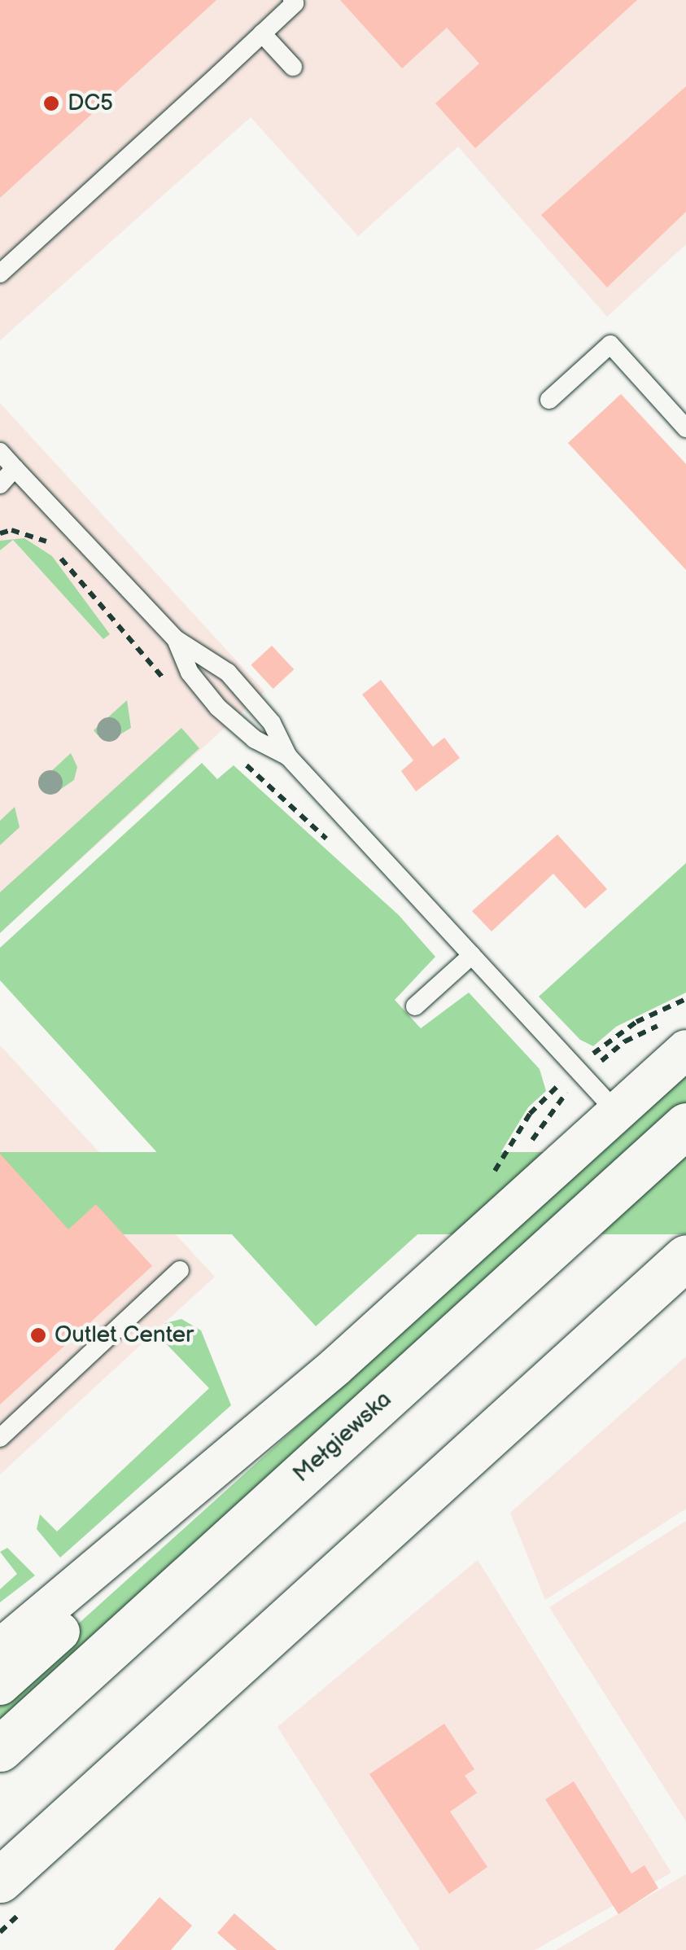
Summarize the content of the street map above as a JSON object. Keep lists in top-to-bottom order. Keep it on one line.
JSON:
{"streets":{"main road":["Mełgiewska"]},"places":["DC5","Outlet Center"]}
